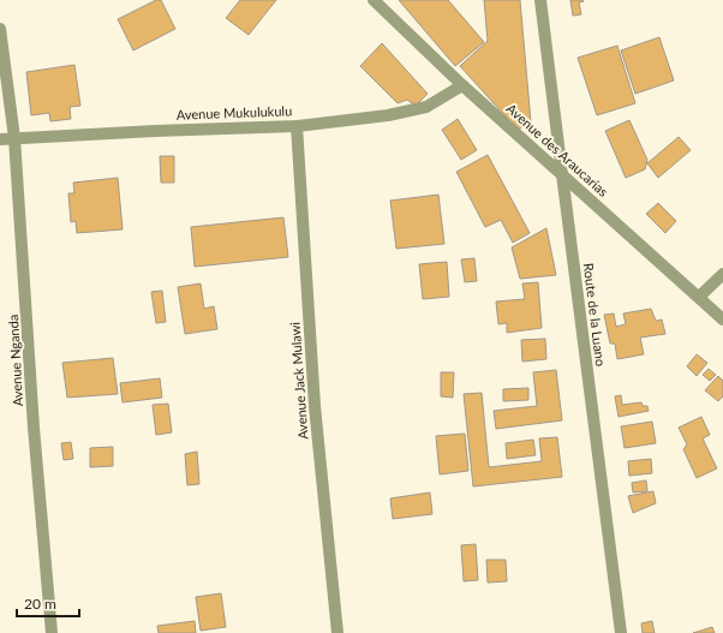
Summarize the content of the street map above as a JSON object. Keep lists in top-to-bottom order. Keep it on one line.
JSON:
{"streets":{"street":["Avenue Mukulukulu","Avenue des Araucarias","Route de la Luano","Avenue Nganda","Avenue Jack Mulawi"]},"crossings":[["Avenue Mukulukulu","Avenue des Araucarias"],["Avenue Mukulukulu","Avenue Nganda"],["Avenue Mukulukulu","Avenue Jack Mulawi"],["Avenue des Araucarias","Route de la Luano"]],"scale_bar":"20 m"}
